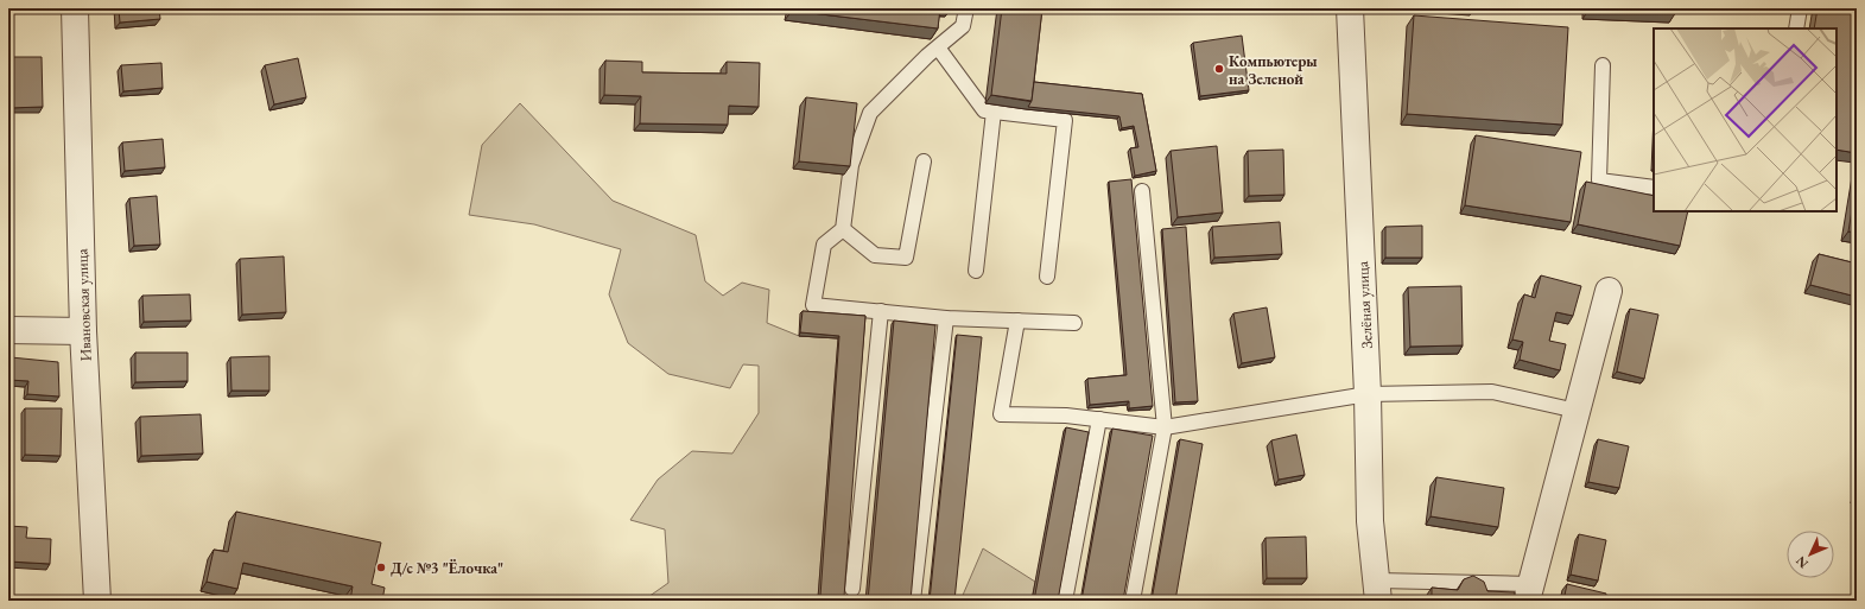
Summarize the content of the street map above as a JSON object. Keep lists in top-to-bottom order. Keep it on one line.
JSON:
{"streets":{"street":["Ивановская улица","Зелёная улица"]},"places":["Компьютеры на Зеленой","Д/с №3 \"Ёлочка\""],"north":"bottom left"}
